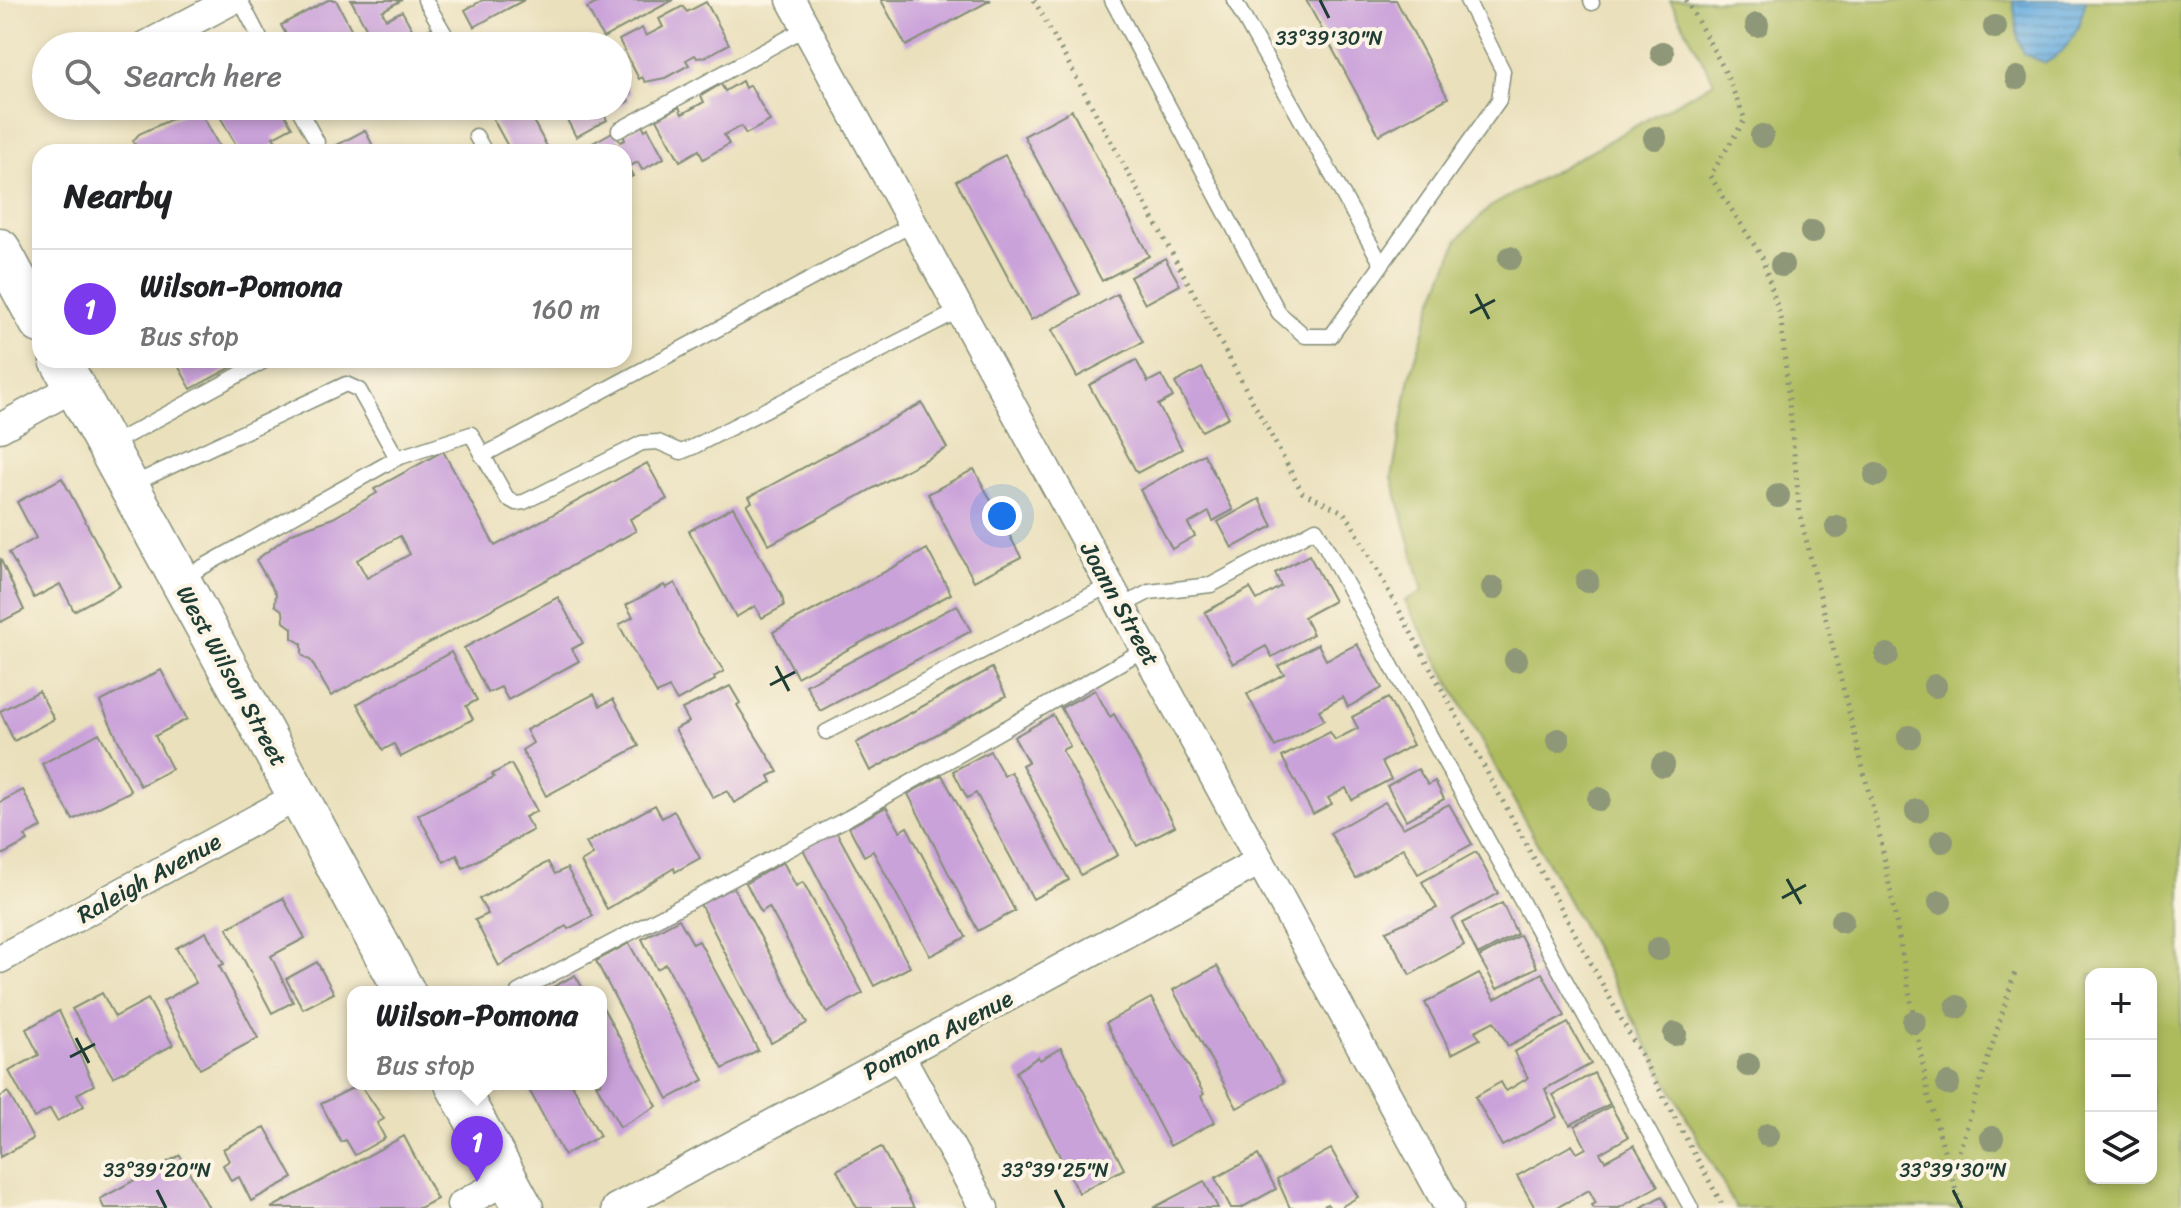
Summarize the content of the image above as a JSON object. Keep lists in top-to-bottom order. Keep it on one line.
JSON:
{"streets":{"street":["Joann Street","West Wilson Street","Raleigh Avenue","Pomona Avenue"]},"crossings":[["Joann Street","Pomona Avenue"],["West Wilson Street","Raleigh Avenue"]],"page":{"search":"Search here","heading":"Nearby","list":[{"mark":"1","name":"Wilson-Pomona","note":"Bus stop","value":"160 m"}],"map_buttons":["+","−"],"popup":["Wilson-Pomona","Bus stop"],"pins":"1"},"coordinates":["33°39'30\"N","33°39'20\"N","33°39'25\"N"]}
